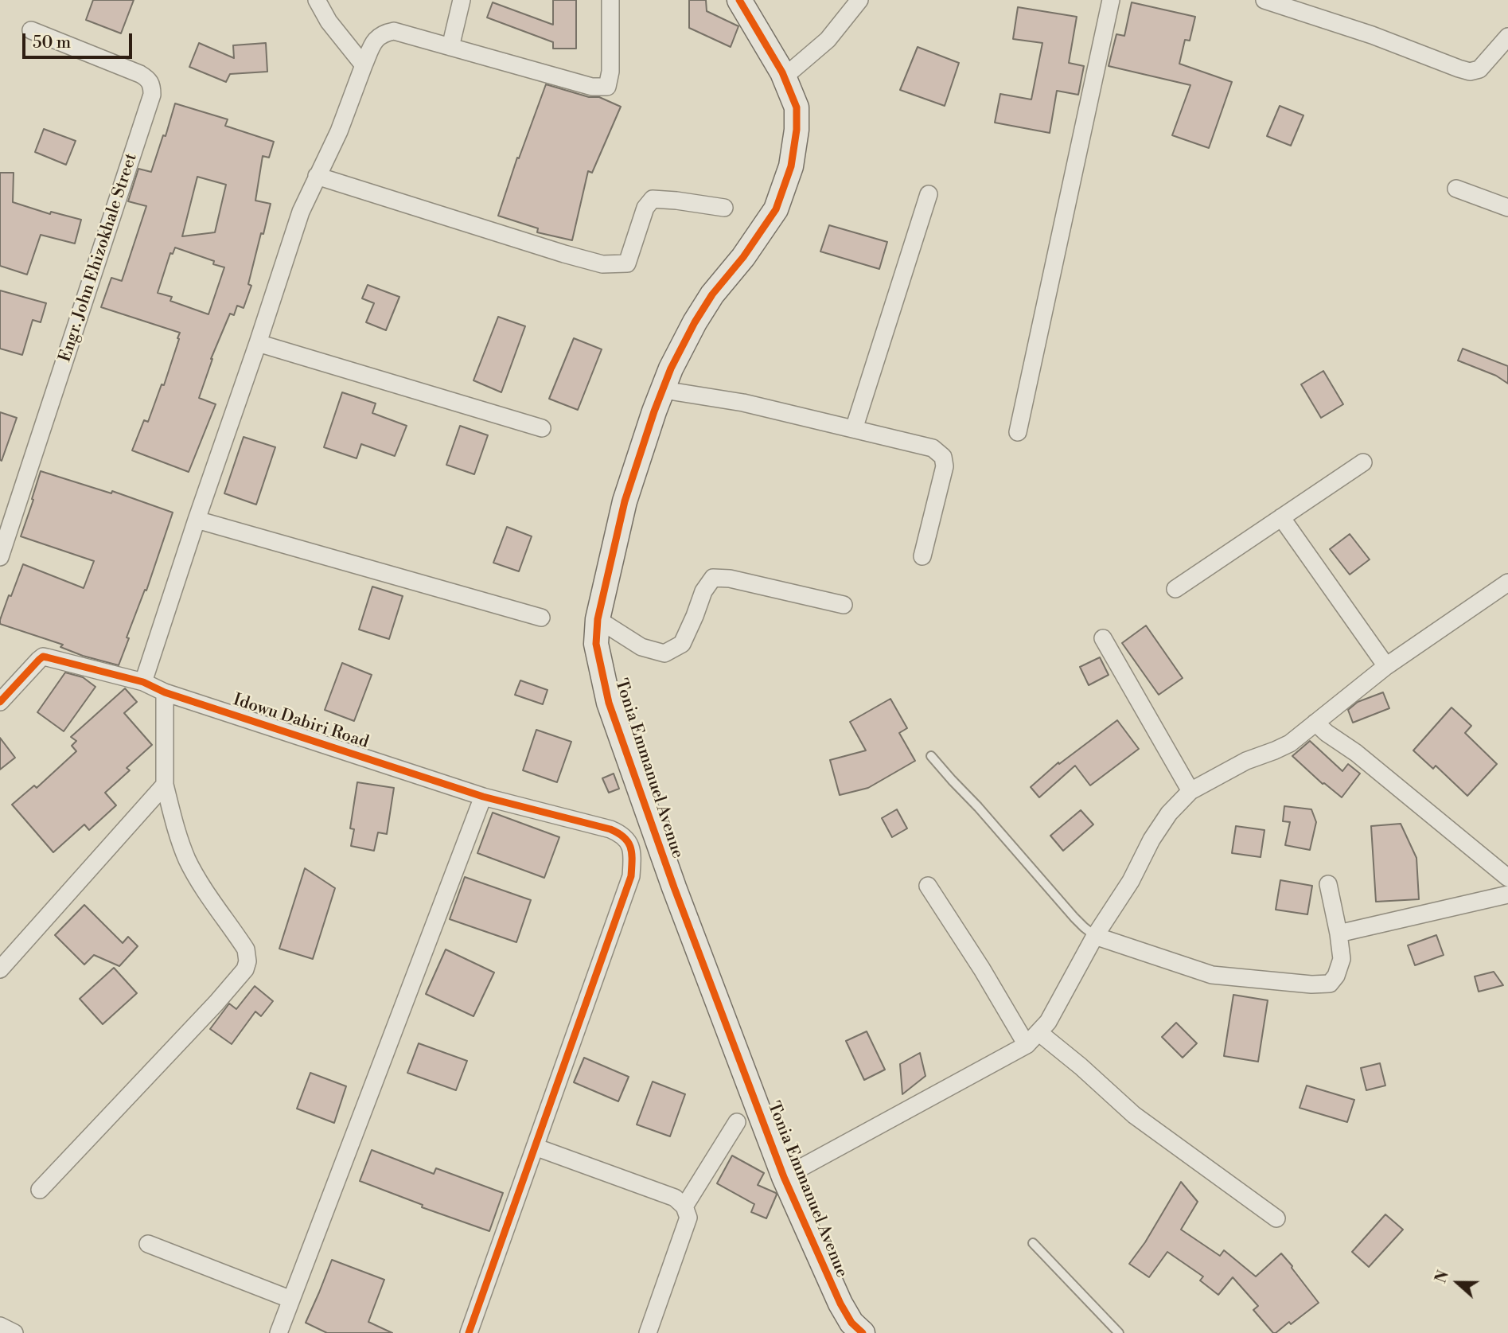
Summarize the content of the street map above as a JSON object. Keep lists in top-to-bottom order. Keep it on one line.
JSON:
{"streets":{"street":["Engr. John Ehizokhale Street","Idowu Dabiri Road","Tonia Emmanuel Avenue"]},"scale_bar":"50 m","north":"left"}
